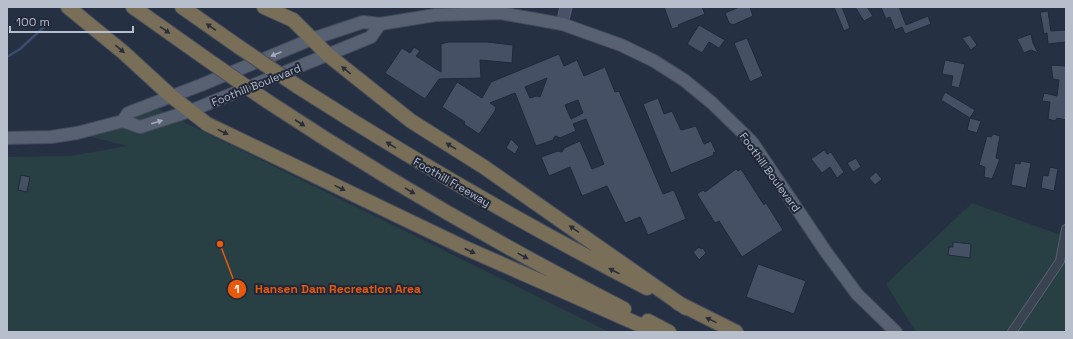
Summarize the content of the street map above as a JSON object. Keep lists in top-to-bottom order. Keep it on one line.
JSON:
{"streets":{"highway":["Foothill Freeway"],"main road":["Foothill Boulevard"]},"places":["Hansen Dam Recreation Area"],"scale_bar":"100 m"}
